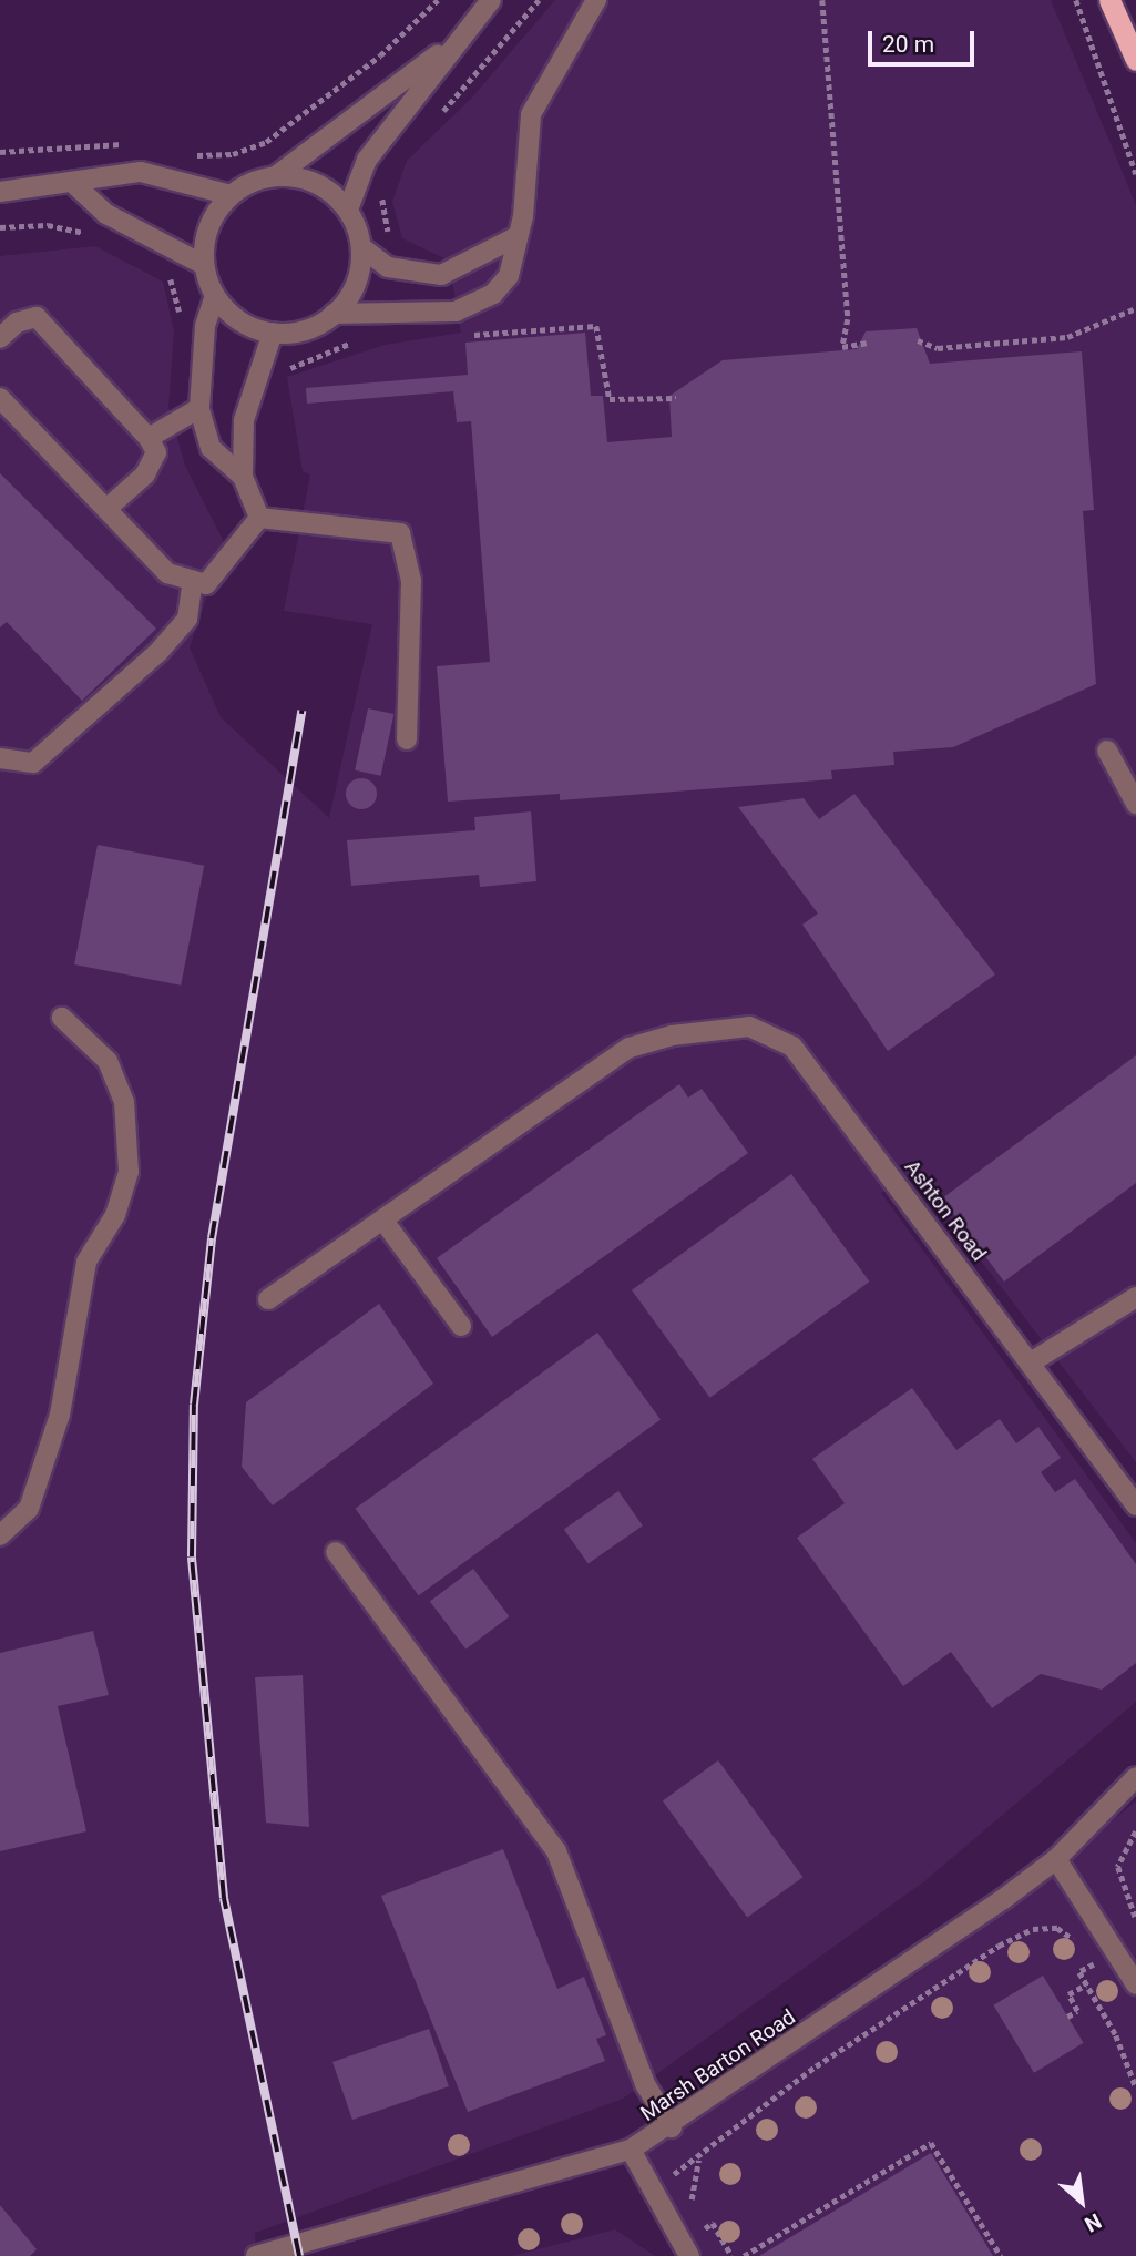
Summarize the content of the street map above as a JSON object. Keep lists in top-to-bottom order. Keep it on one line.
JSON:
{"streets":{"street":["Ashton Road","Marsh Barton Road"]},"scale_bar":"20 m","north":"bottom right"}
